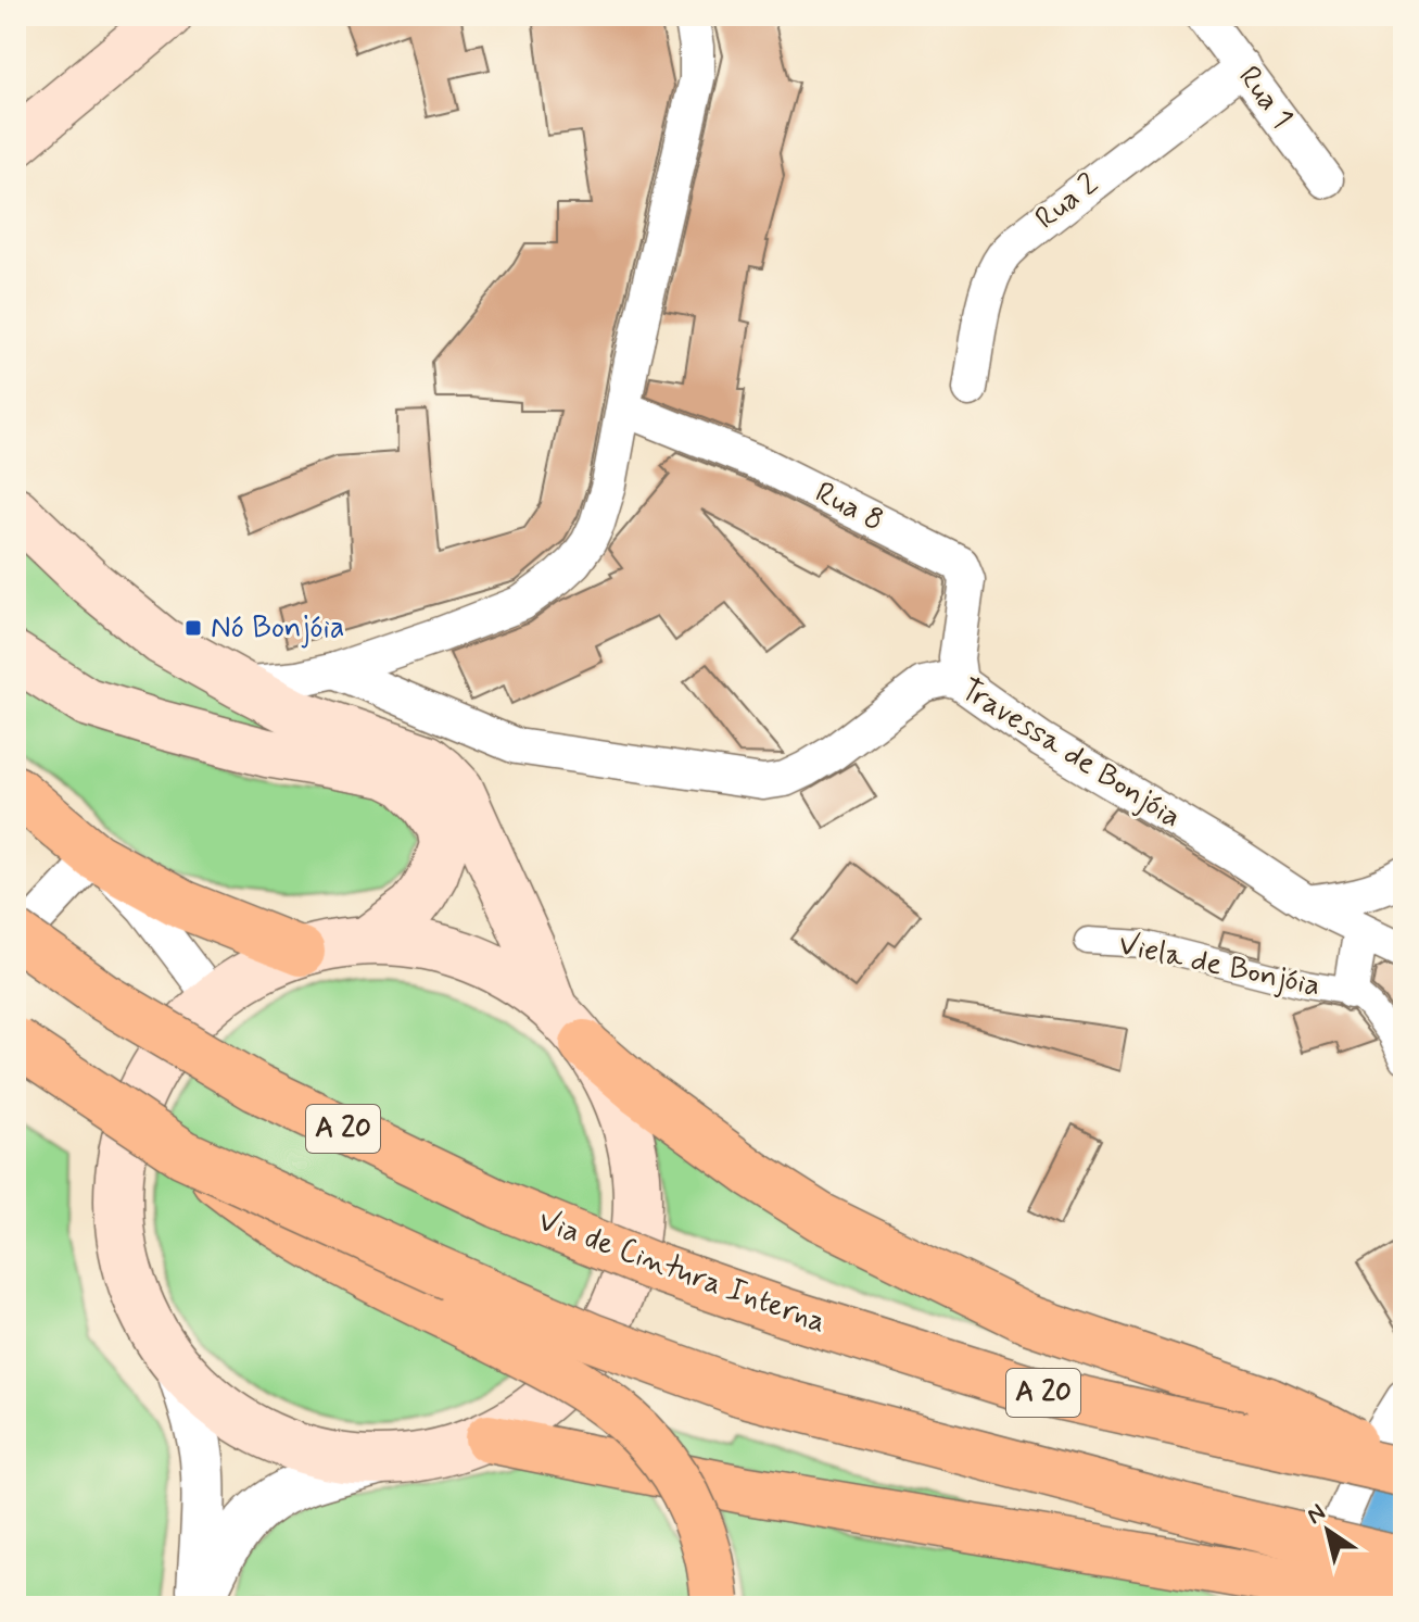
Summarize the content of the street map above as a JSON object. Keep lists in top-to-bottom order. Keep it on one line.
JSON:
{"streets":{"highway":["A 20","Via de Cintura Interna"],"street":["Rua 1","Rua 2","Rua 8","Travessa de Bonjóia","Viela de Bonjóia"]},"crossings":[["Rua 1","Rua 2"],["Rua 8","Travessa de Bonjóia"],["Travessa de Bonjóia","Viela de Bonjóia"]],"places":{"transit":["Nó Bonjóia"]},"north":"top left"}
